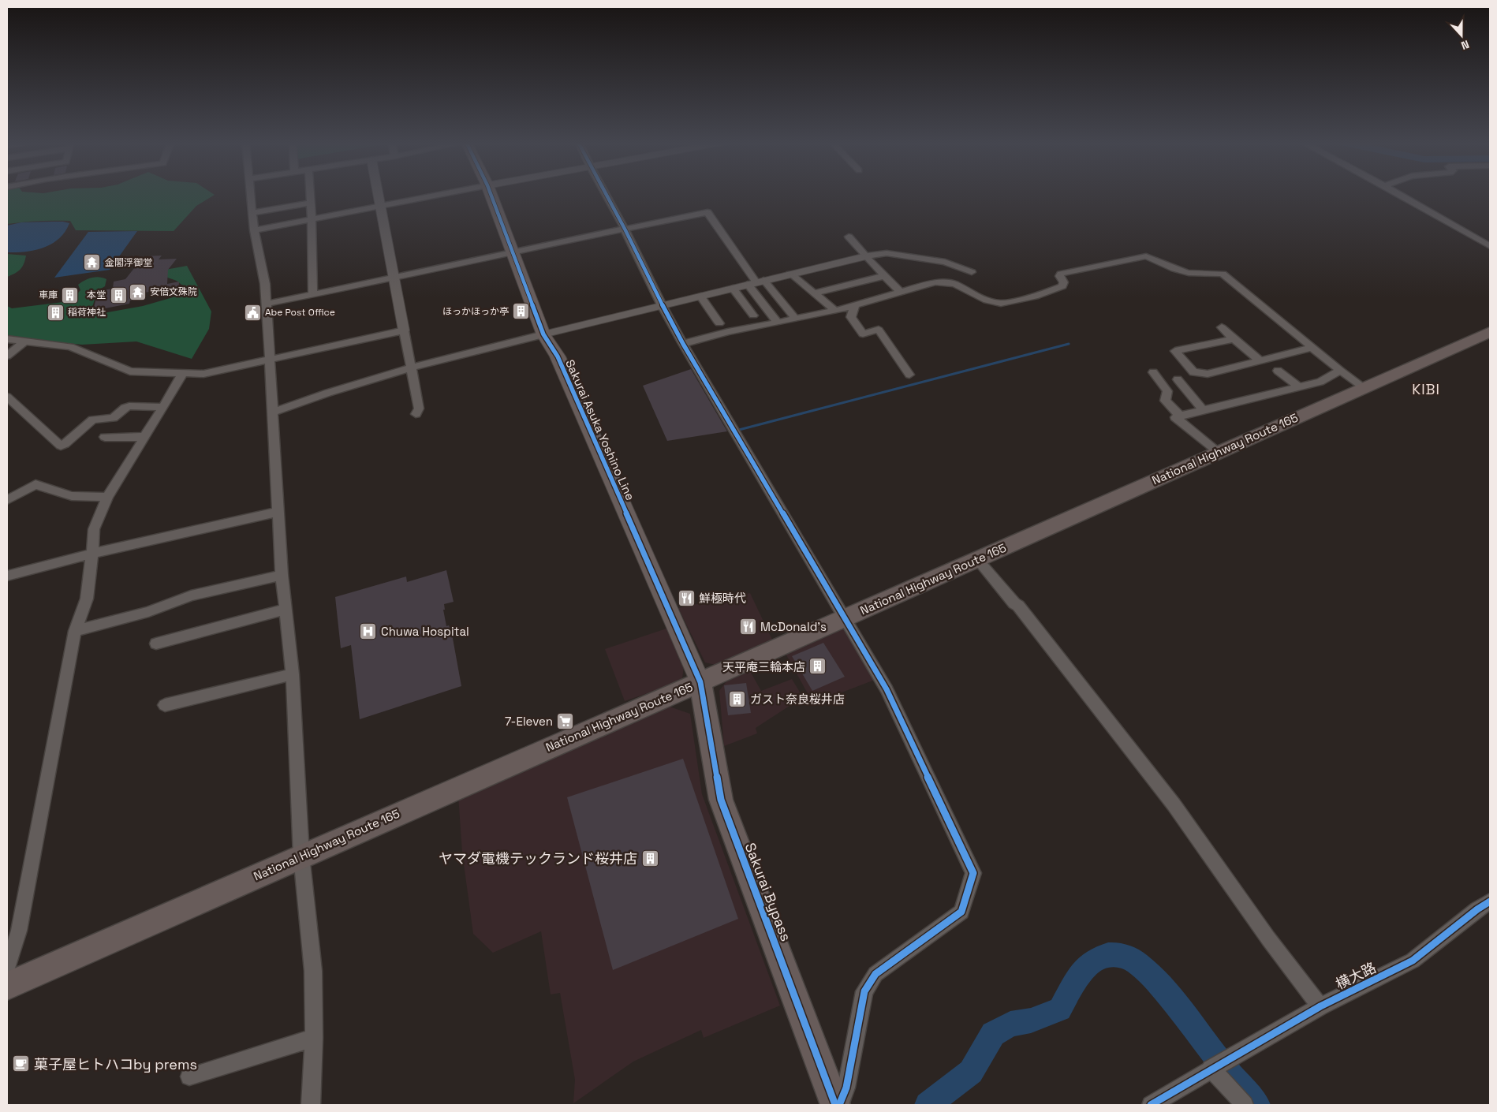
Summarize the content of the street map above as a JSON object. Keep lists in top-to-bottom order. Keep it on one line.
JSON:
{"streets":{"highway":["National Highway Route 165","Sakurai Bypass"],"main road":["Sakurai Asuka Yoshino Line"],"street":["横大路"]},"crossings":[["Sakurai Asuka Yoshino Line","National Highway Route 165"],["Sakurai Asuka Yoshino Line","Sakurai Bypass"],["National Highway Route 165","Sakurai Bypass"]],"districts":["KIBI"],"places":{"temple":["金閣浮御堂","安倍文殊院"],"building":["車庫","本堂","ほっかほっか亭","稲荷神社","天平庵三輪本店","ガスト奈良桜井店","ヤマダ電機テックランド桜井店"],"public building":["Abe Post Office"],"restaurant":["鮮極時代","McDonald's"],"hospital":["Chuwa Hospital"],"supermarket":["7-Eleven"],"cafe":["菓子屋ヒトハコby prems"]},"north":"bottom"}
